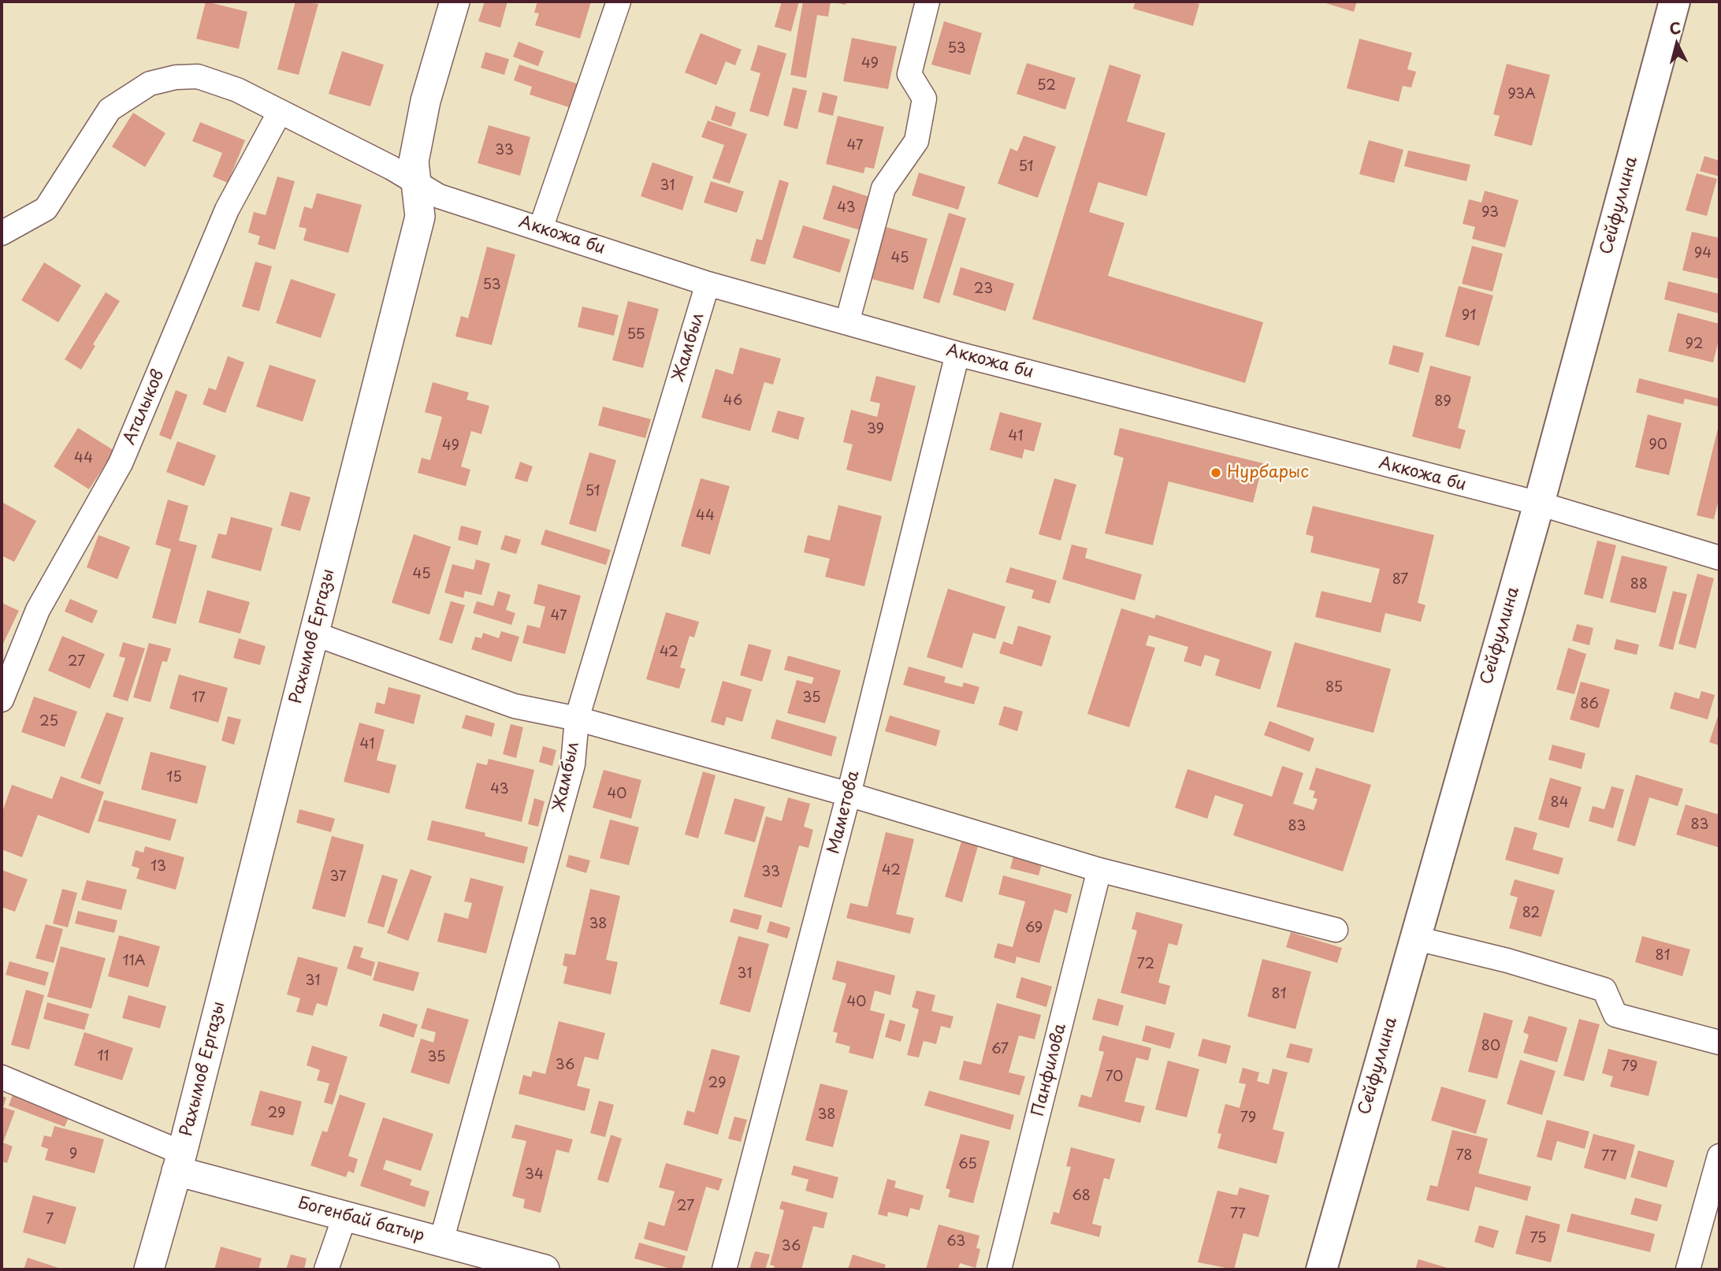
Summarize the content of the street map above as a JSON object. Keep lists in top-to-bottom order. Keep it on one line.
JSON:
{"streets":{"main road":["Сейфуллина"],"street":["Аккожа би","Жамбыл","Аталыков","Рахымов Ергазы","Маметова","Панфилова","Богенбай батыр"]},"crossings":[["Сейфуллина","Аккожа би"],["Аккожа би","Жамбыл"],["Аккожа би","Аталыков"],["Аккожа би","Рахымов Ергазы"],["Аккожа би","Маметова"],["Жамбыл","Богенбай батыр"],["Рахымов Ергазы","Богенбай батыр"]],"places":["Нурбарыс"],"house_numbers":["53","49","52","93А","47","33","51","31","43","93","94","45","53","23","91","55","92","46","89","39","41","90","49","44","51","44","45","87","88","47","42","27","85","17","35","86","25","41","15","43","40","84","83","83","13","42","33","37","82","38","69","81","11А","72","31","31","81","40","80","67","11","35","36","79","70","29","29","38","79","9","78","77","65","34","68","27","77","7","75","63","36"],"north":"top"}
